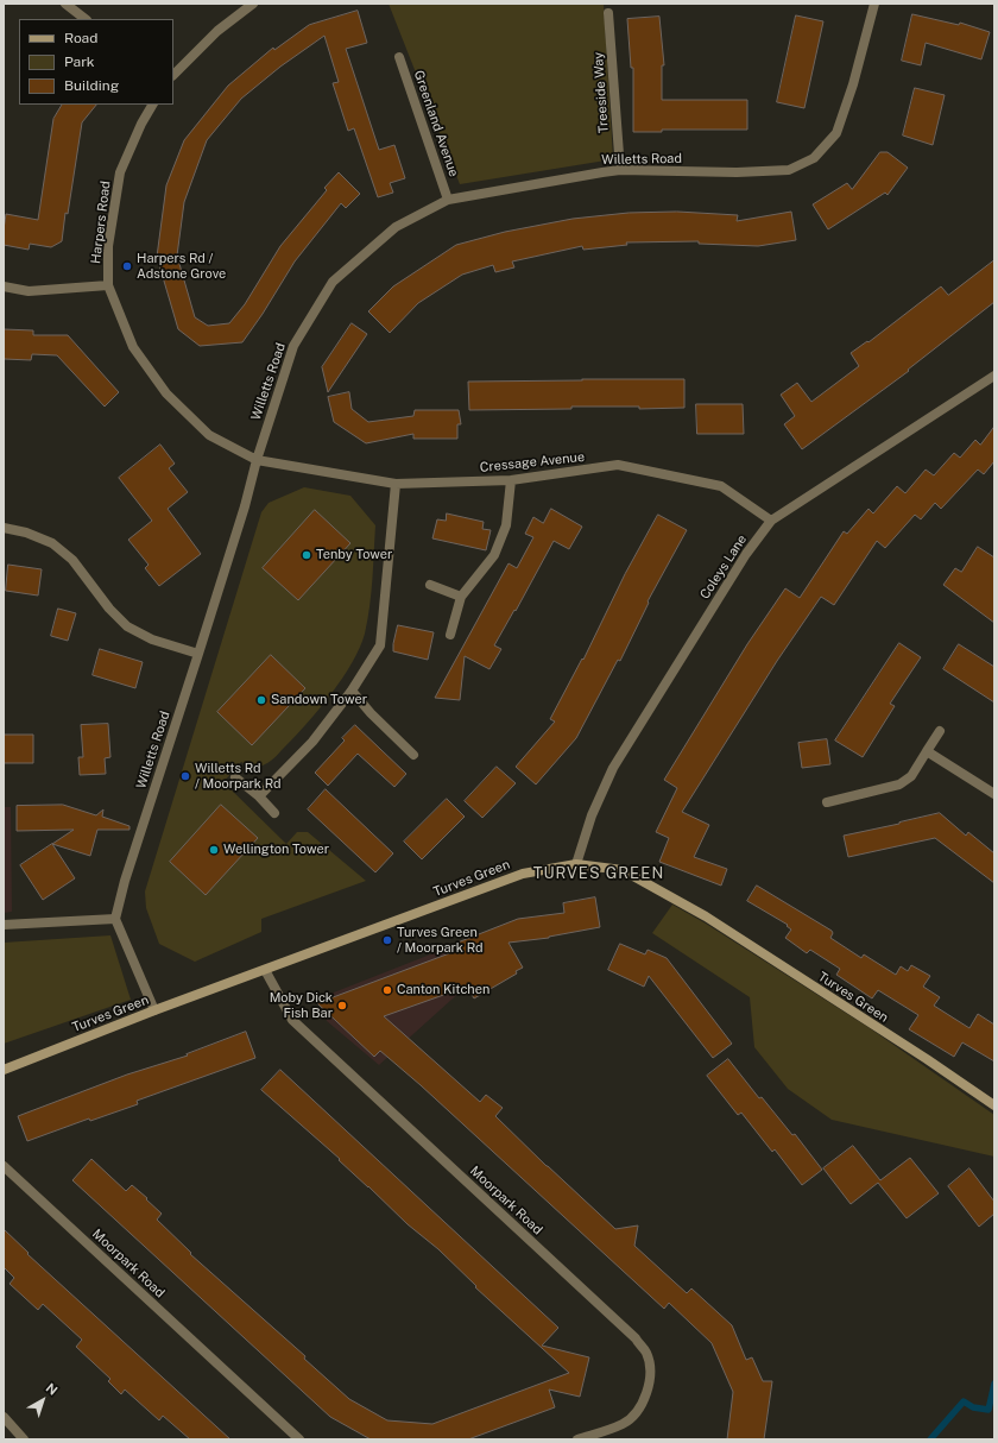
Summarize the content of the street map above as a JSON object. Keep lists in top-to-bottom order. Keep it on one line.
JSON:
{"streets":{"street":["Treeside Way","Greenland Avenue","Willetts Road","Harpers Road","Cressage Avenue","Coleys Lane","Turves Green","Moorpark Road"]},"crossings":[["Treeside Way","Willetts Road"],["Greenland Avenue","Willetts Road"],["Willetts Road","Harpers Road"],["Willetts Road","Cressage Avenue"],["Harpers Road","Cressage Avenue"],["Cressage Avenue","Coleys Lane"],["Coleys Lane","Turves Green"],["Turves Green","Moorpark Road"]],"districts":["TURVES GREEN"],"places":["Harpers Rd / Adstone Grove","Tenby Tower","Sandown Tower","Willetts Rd / Moorpark Rd","Wellington Tower","Turves Green / Moorpark Rd","Canton Kitchen","Moby Dick Fish Bar"],"legend":["Road","Park","Building"],"north":"top right"}
